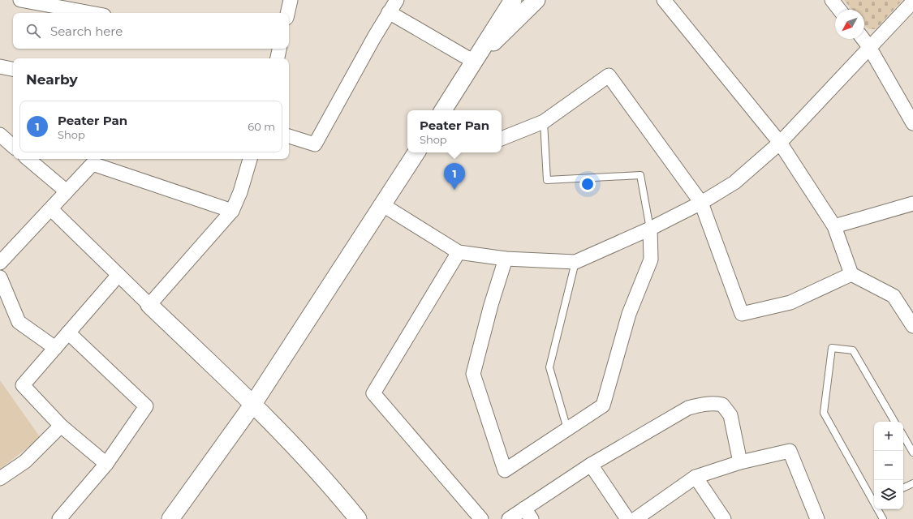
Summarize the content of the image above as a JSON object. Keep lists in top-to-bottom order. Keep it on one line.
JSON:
{"north":"bottom left","page":{"search":"Search here","heading":"Nearby","list":[{"mark":"1","name":"Peater Pan","note":"Shop","value":"60 m"}],"popup":["Peater Pan","Shop"],"pins":"1","map_buttons":["+","−"]}}
